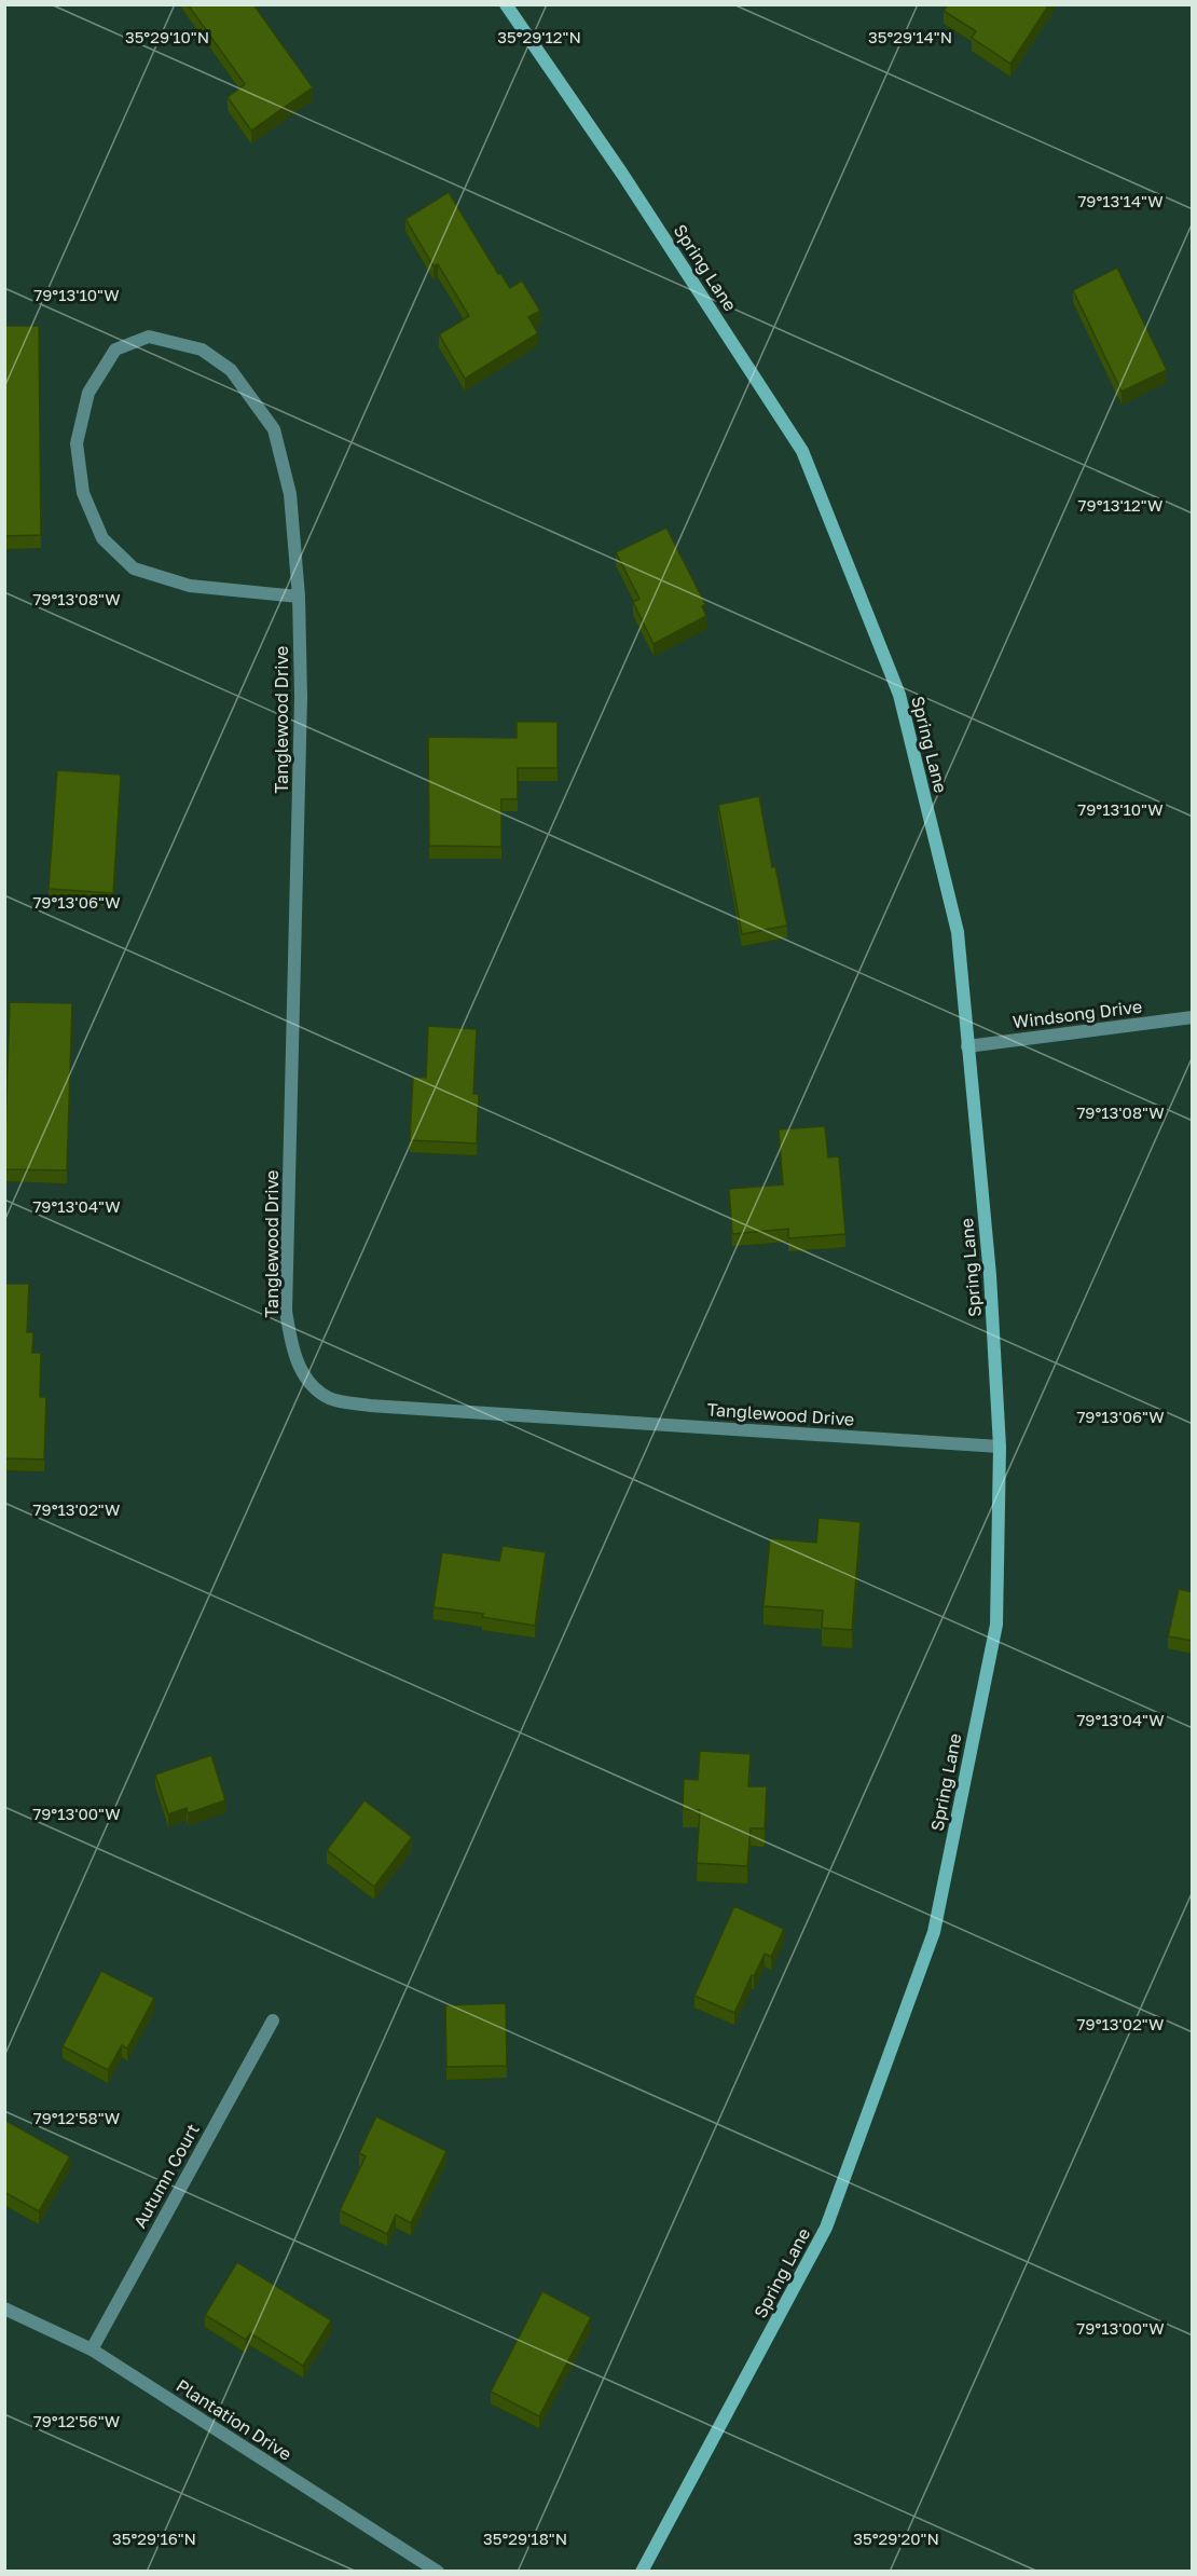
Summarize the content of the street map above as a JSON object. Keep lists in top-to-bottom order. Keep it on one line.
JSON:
{"streets":{"street":["Spring Lane","Tanglewood Drive","Windsong Drive","Autumn Court","Plantation Drive"]},"crossings":[["Spring Lane","Tanglewood Drive"],["Spring Lane","Windsong Drive"],["Autumn Court","Plantation Drive"]],"coordinates":["35°29'12\"N","35°29'14\"N","35°29'10\"N","79°13'14\"W","79°13'10\"W","79°13'12\"W","79°13'08\"W","79°13'06\"W","79°13'04\"W","79°13'02\"W","79°13'00\"W","79°12'58\"W","79°12'56\"W","35°29'16\"N","35°29'18\"N","35°29'20\"N"]}
